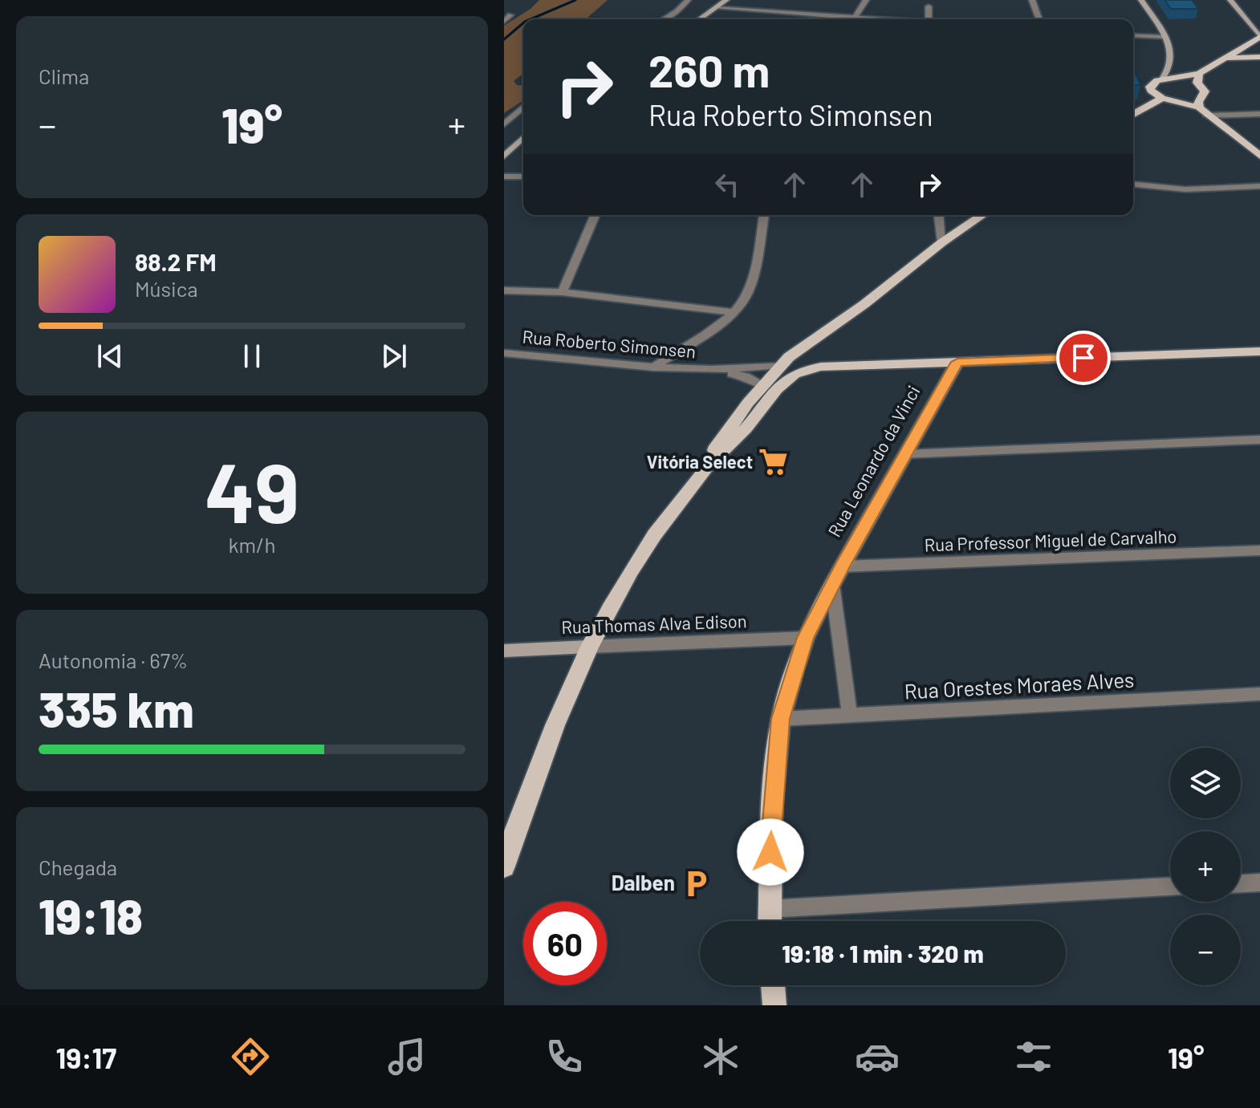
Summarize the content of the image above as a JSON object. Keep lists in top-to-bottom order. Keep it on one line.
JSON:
{"streets":{"main road":["Rua Leonardo da Vinci","Rua Thomas Alva Edison"],"street":["Rua Roberto Simonsen","Rua Professor Miguel de Carvalho","Rua Orestes Moraes Alves"]},"crossings":[["Rua Leonardo da Vinci","Rua Professor Miguel de Carvalho"],["Rua Leonardo da Vinci","Rua Thomas Alva Edison"],["Rua Leonardo da Vinci","Rua Orestes Moraes Alves"]],"places":{"supermarket":["Vitória Select"],"parking":["Dalben"]},"page":{"tile":["Clima",["49","km/h"],["Autonomia · 67%","335 km"],["Chegada","19:18"]],"turn":["260 m","Rua Roberto Simonsen"],"heat":["−","19°","+"],"song":["88.2 FM","Música"],"map_buttons":["+","−"],"limit":"60","trip":"19:18 · 1 min · 320 m","tabs":["19:17","19°"]}}
